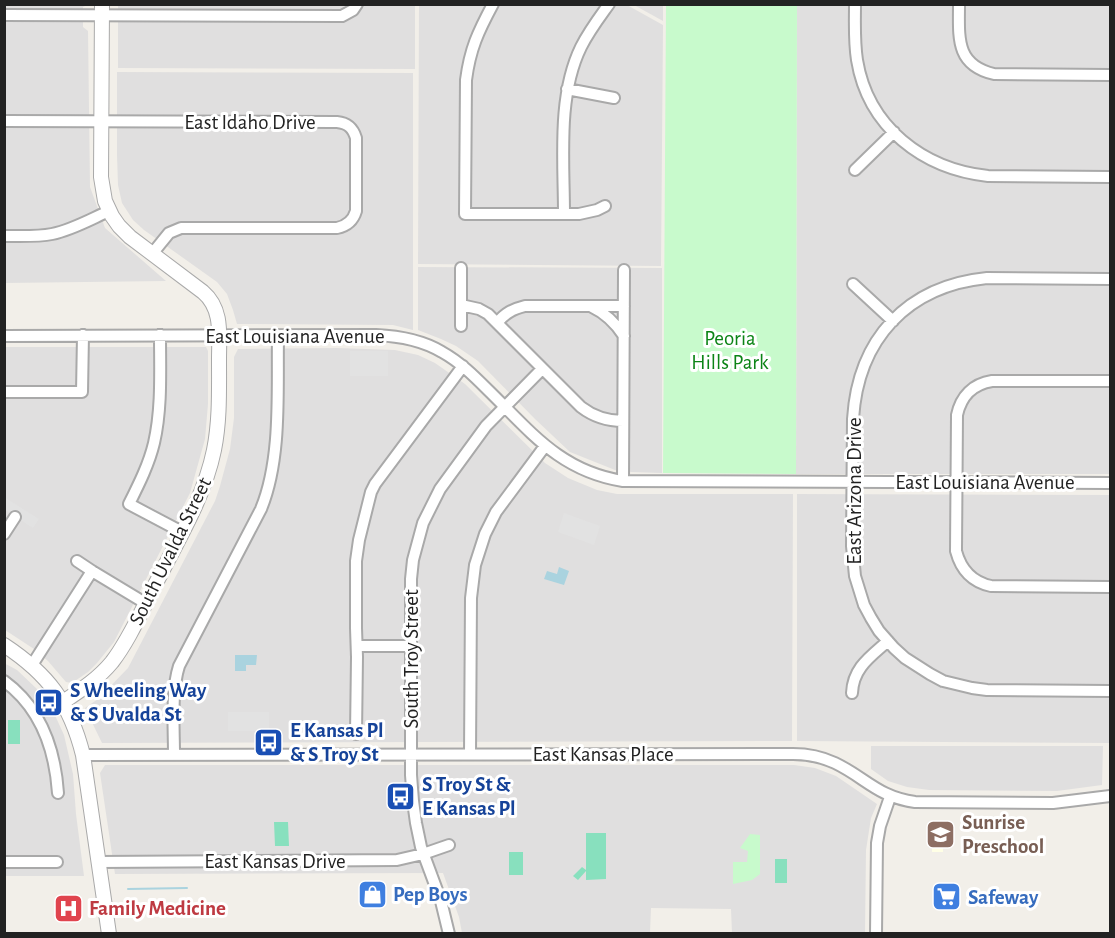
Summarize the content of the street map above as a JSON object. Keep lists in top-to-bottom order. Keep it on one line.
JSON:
{"streets":{"street":["East Idaho Drive","East Louisiana Avenue","East Arizona Drive","South Uvalda Street","South Troy Street","East Kansas Place","East Kansas Drive"]},"crossings":[["East Idaho Drive","South Uvalda Street"],["East Louisiana Avenue","East Arizona Drive"],["East Louisiana Avenue","South Uvalda Street"],["East Louisiana Avenue","South Troy Street"],["South Troy Street","East Kansas Place"],["South Troy Street","East Kansas Drive"]],"parks":["Peoria Hills Park"],"places":{"bus stop":["S Wheeling Way & S Uvalda St","E Kansas Pl & S Troy St","S Troy St & E Kansas Pl"],"school or university":["Sunrise Preschool"],"shop":["Pep Boys"],"supermarket":["Safeway"],"hospital":["Family Medicine"]}}
